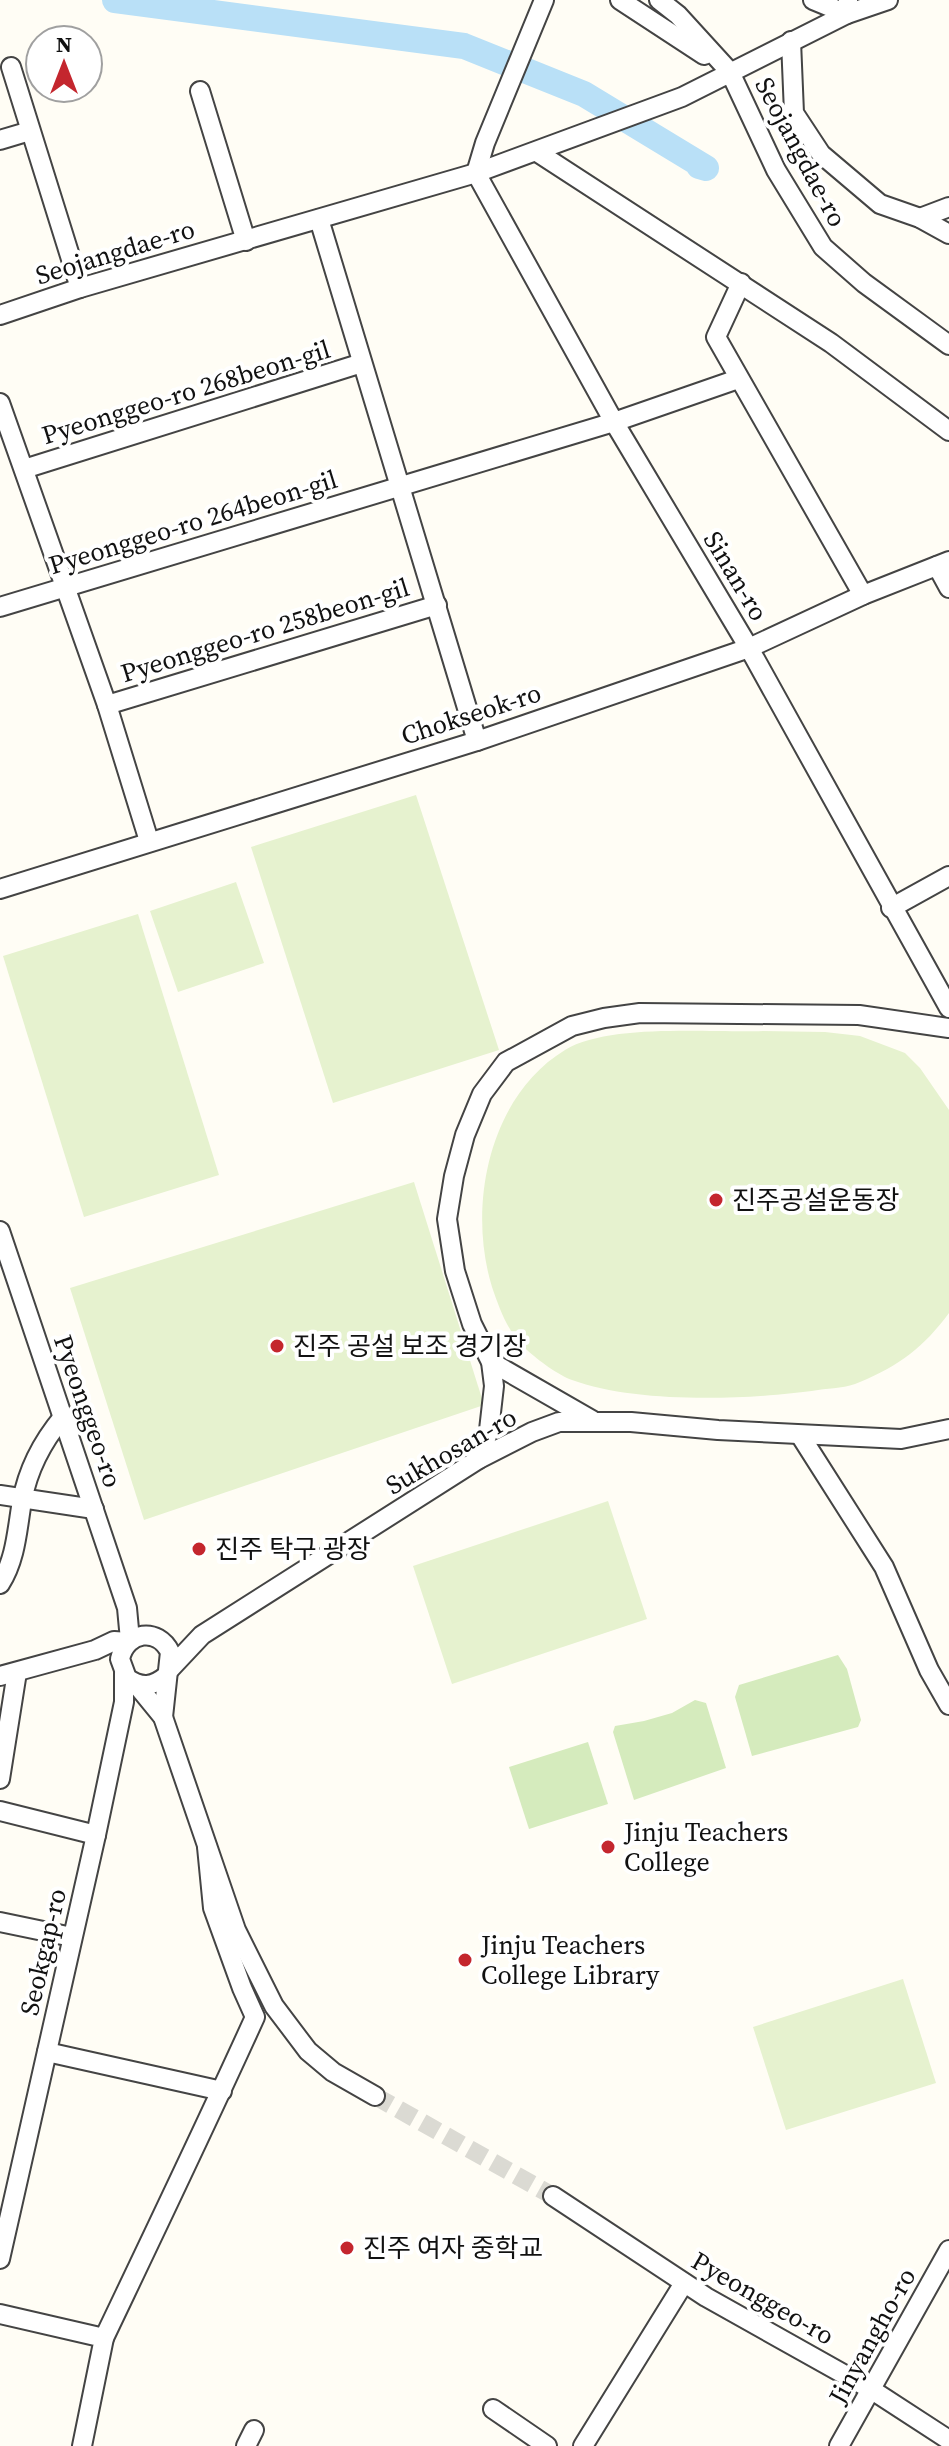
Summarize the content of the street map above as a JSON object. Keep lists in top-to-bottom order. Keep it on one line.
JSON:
{"streets":{"street":["Seojangdae-ro","Pyeonggeo-ro 268beon-gil","Pyeonggeo-ro 264beon-gil","Sinan-ro","Pyeonggeo-ro 258beon-gil","Chokseok-ro","Pyeonggeo-ro","Sukhosan-ro","Seokgap-ro","Jinyangho-ro"]},"crossings":[["Seojangdae-ro","Sinan-ro"],["Pyeonggeo-ro 264beon-gil","Sinan-ro"],["Sinan-ro","Chokseok-ro"],["Pyeonggeo-ro","Jinyangho-ro"]],"places":["진주공설운동장","진주 공설 보조 경기장","진주 탁구 광장","Jinju Teachers College","Jinju Teachers College Library","진주 여자 중학교"],"north":"top"}
